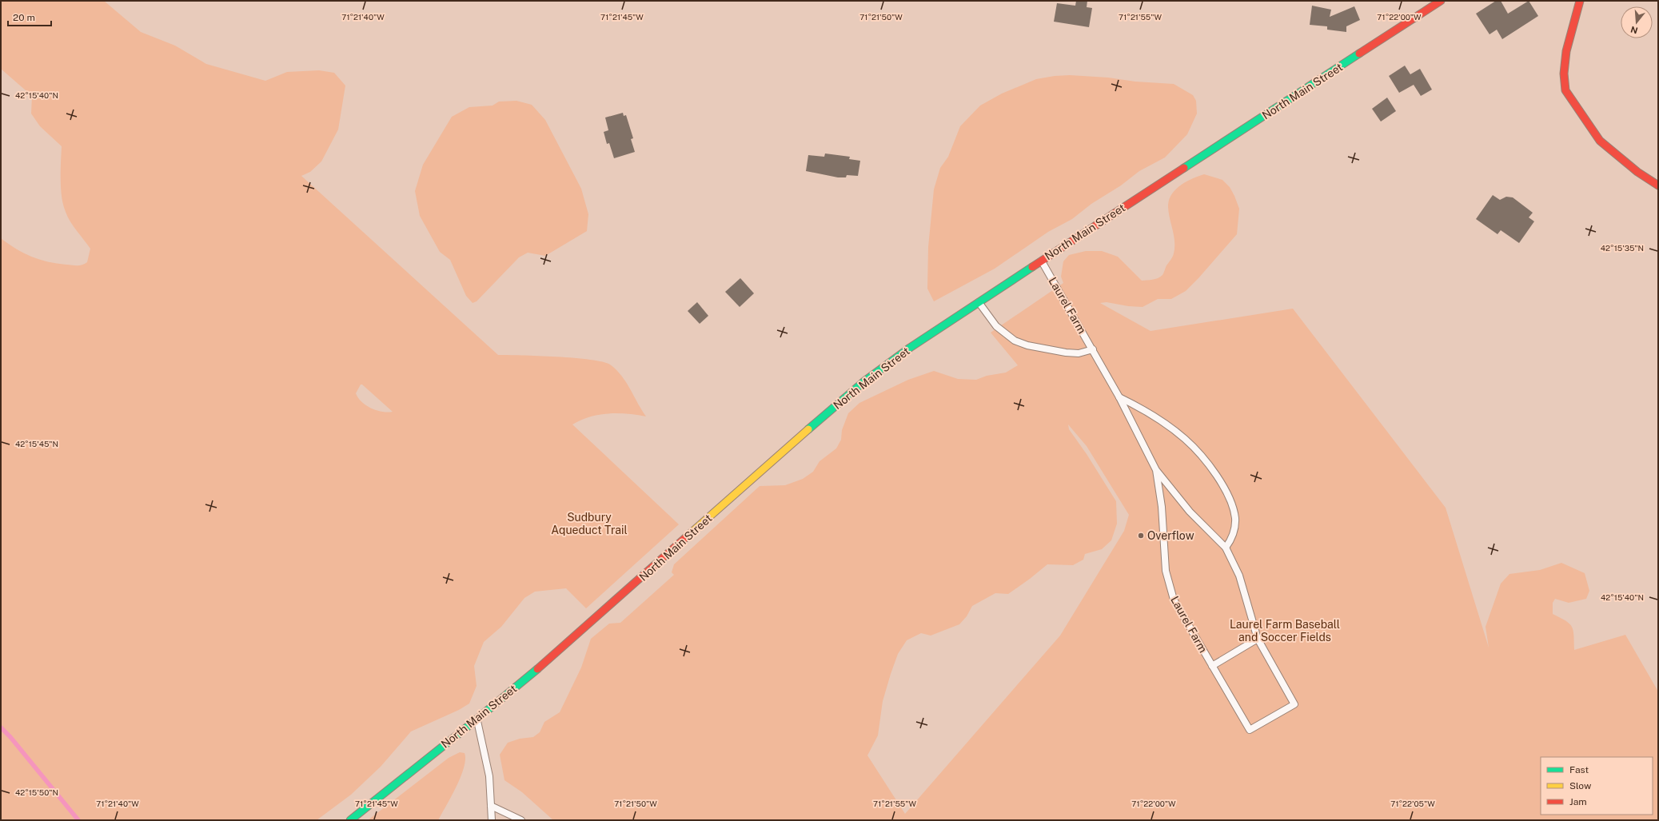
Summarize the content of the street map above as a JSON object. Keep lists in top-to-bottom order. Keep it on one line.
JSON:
{"streets":{"main road":["North Main Street"],"lane":["Laurel Farm"]},"crossings":[["North Main Street","Laurel Farm"]],"parks":["Sudbury Aqueduct Trail","Laurel Farm Baseball and Soccer Fields"],"places":["Overflow"],"legend":["Fast","Slow","Jam"],"scale_bar":"20 m","north":"bottom","coordinates":["71°21'40\"W","71°21'45\"W","71°21'50\"W","71°21'55\"W","71°22'00\"W","42°15'40\"N","42°15'35\"N","42°15'45\"N","42°15'50\"N","71°22'05\"W"]}
